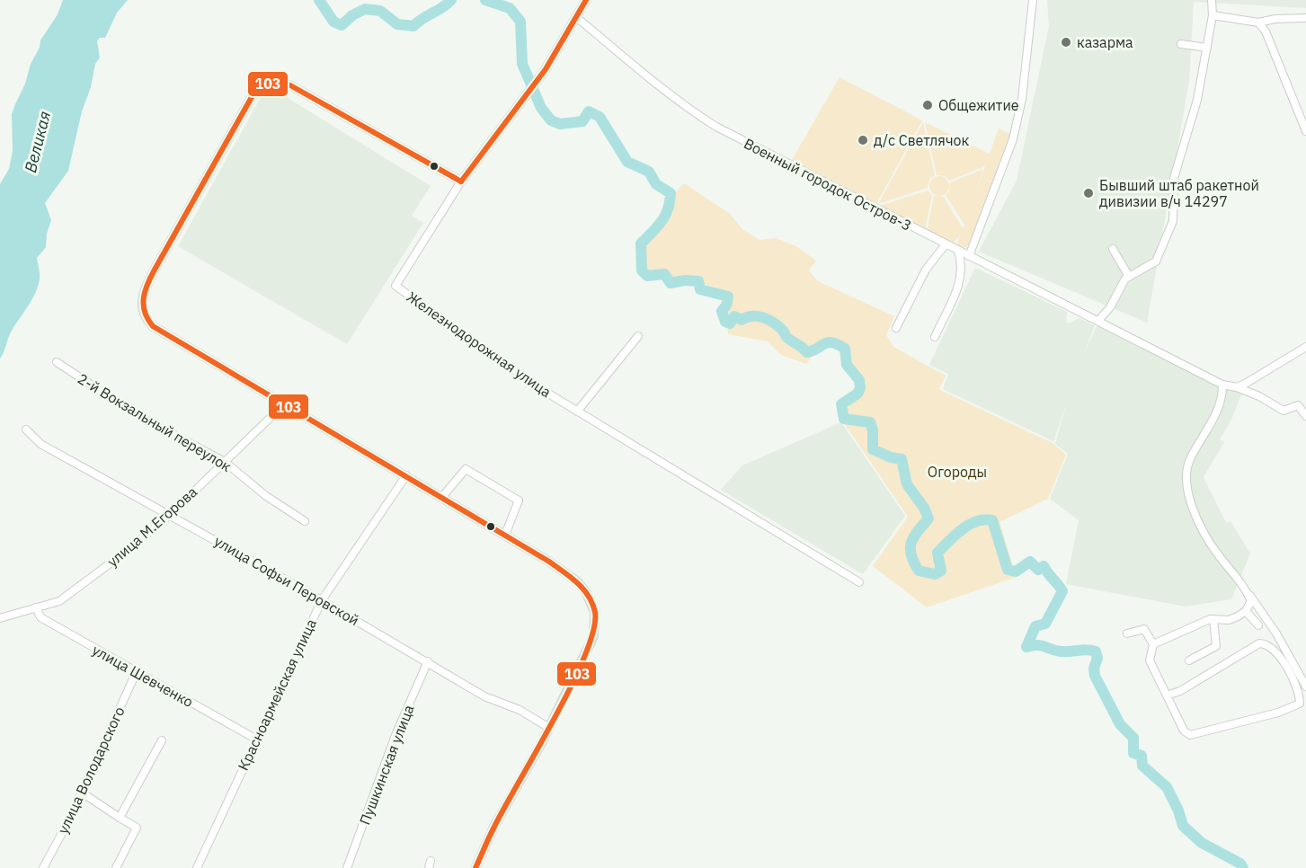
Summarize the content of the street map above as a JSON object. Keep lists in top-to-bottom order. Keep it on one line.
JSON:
{"streets":{"street":["Военный городок Остров-3","Железнодорожная улица","2-й Вокзальный переулок","улица М.Егорова","улица Софьи Перовской","улица Шевченко","Красноармейская улица","Пушкинская улица","улица Володарского"]},"crossings":[["2-й Вокзальный переулок","улица М.Егорова"],["улица М.Егорова","улица Софьи Перовской"],["улица М.Егорова","улица Шевченко"],["улица Софьи Перовской","Красноармейская улица"],["улица Софьи Перовской","Пушкинская улица"],["улица Шевченко","Красноармейская улица"],["улица Шевченко","улица Володарского"]],"water":["Великая"],"parks":["Огороды"],"places":["казарма","Общежитие","д/с Светлячок","Бывший штаб ракетной дивизии в/ч 14297"],"lines":["transit line 103"]}
